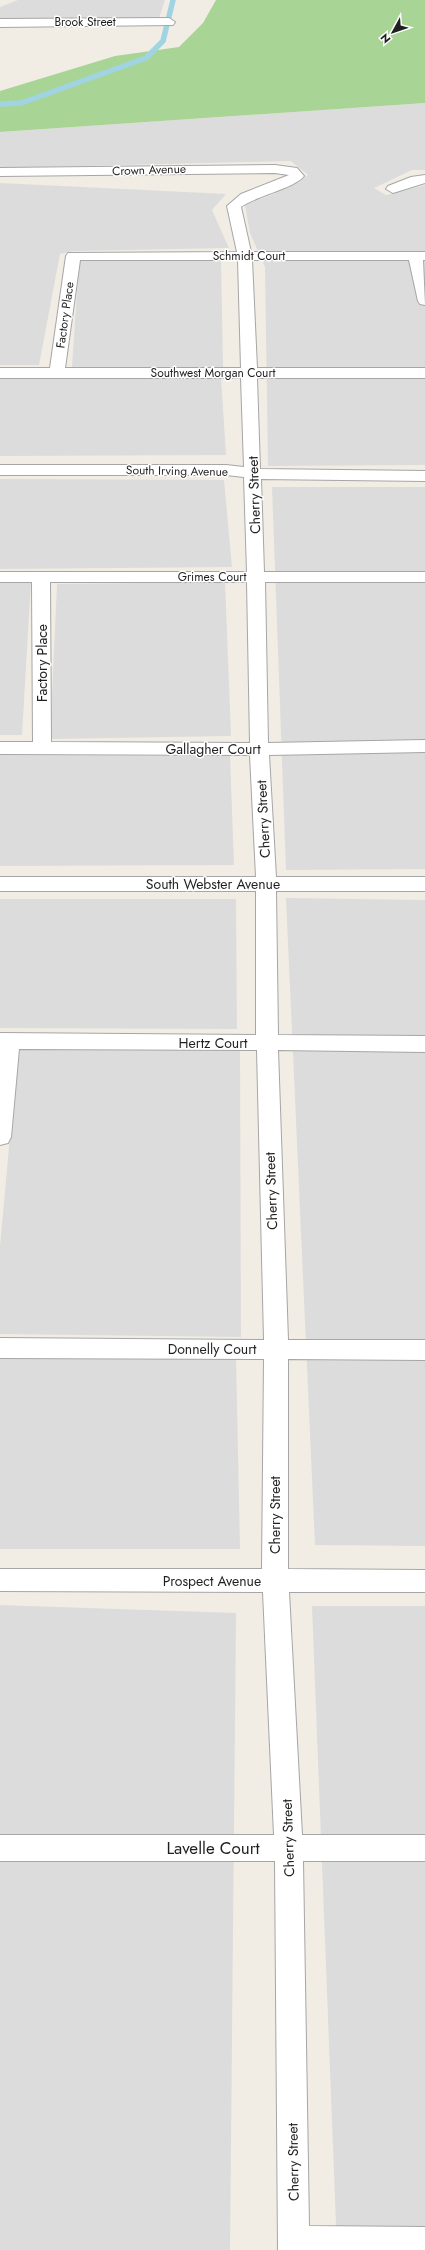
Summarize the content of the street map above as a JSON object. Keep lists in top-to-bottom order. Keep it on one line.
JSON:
{"streets":{"street":["Brook Street","Crown Avenue","Schmidt Court","Factory Place","Southwest Morgan Court","South Irving Avenue","Cherry Street","Grimes Court","Gallagher Court","South Webster Avenue","Hertz Court","Donnelly Court","Prospect Avenue","Lavelle Court"]},"crossings":[["Crown Avenue","Cherry Street"],["Schmidt Court","Factory Place"],["Schmidt Court","Cherry Street"],["Factory Place","Southwest Morgan Court"],["Factory Place","Grimes Court"],["Factory Place","Gallagher Court"],["Southwest Morgan Court","Cherry Street"],["South Irving Avenue","Cherry Street"],["Cherry Street","Grimes Court"],["Cherry Street","Gallagher Court"],["Cherry Street","South Webster Avenue"],["Cherry Street","Hertz Court"],["Cherry Street","Donnelly Court"],["Cherry Street","Prospect Avenue"],["Cherry Street","Lavelle Court"]],"north":"bottom left"}
